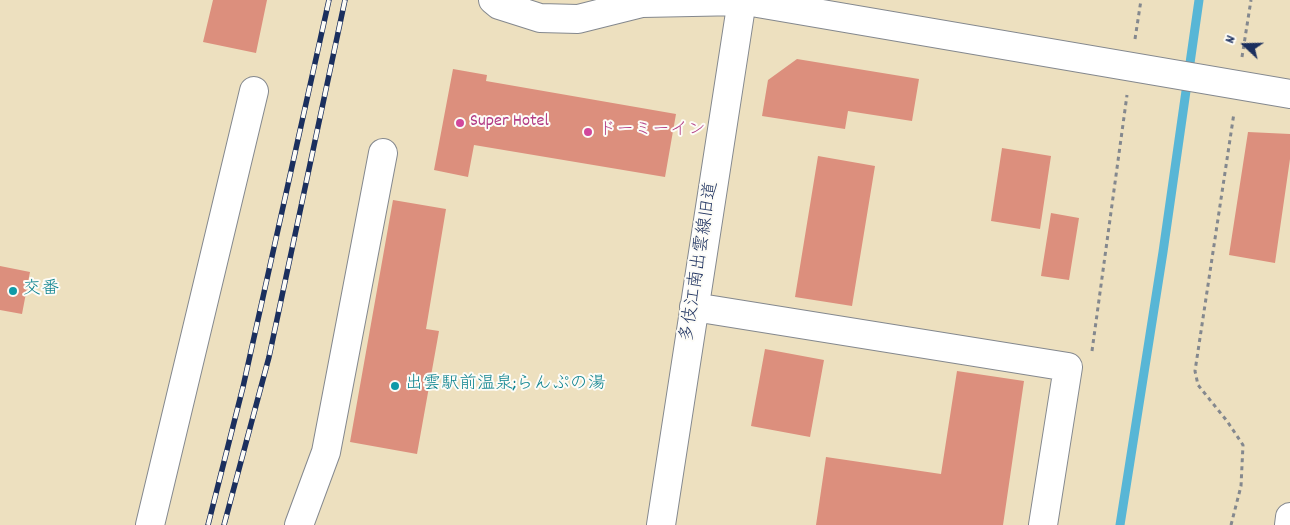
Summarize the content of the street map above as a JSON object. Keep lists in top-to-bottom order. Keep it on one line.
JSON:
{"streets":{"street":["多伎江南出雲線旧道"]},"places":["Super Hotel","ドーミーイン","交番","出雲駅前温泉;らんぷの湯"],"north":"left"}
